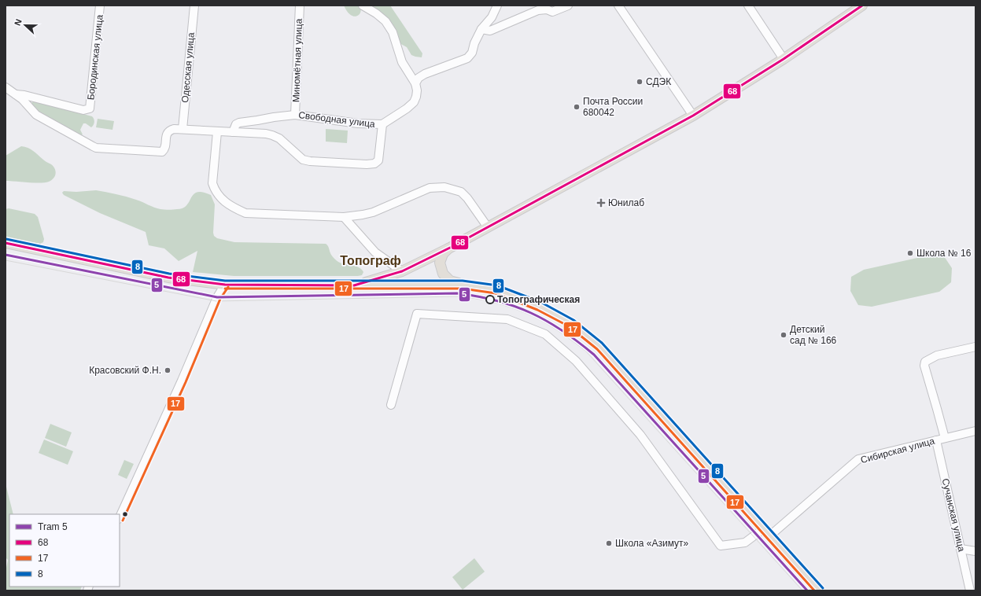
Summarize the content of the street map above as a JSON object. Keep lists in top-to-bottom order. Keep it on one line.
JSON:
{"streets":{"street":["Бородинская улица","Миномётная улица","Одесская улица","Свободная улица","Сибирская улица","Сучанская улица"]},"crossings":[["Миномётная улица","Свободная улица"],["Сибирская улица","Сучанская улица"]],"districts":["Топограф"],"places":{"other":["СДЭК","Почта России 680042","Школа № 16","Топографическая","Детский сад № 166","Красовский Ф.Н.","Школа «Азимут»"],"health":["Юнилаб"]},"lines":["transit line 68","transit line 8","tram line 5","transit line 17"],"legend":["Tram 5","68","17","8"],"north":"left"}
